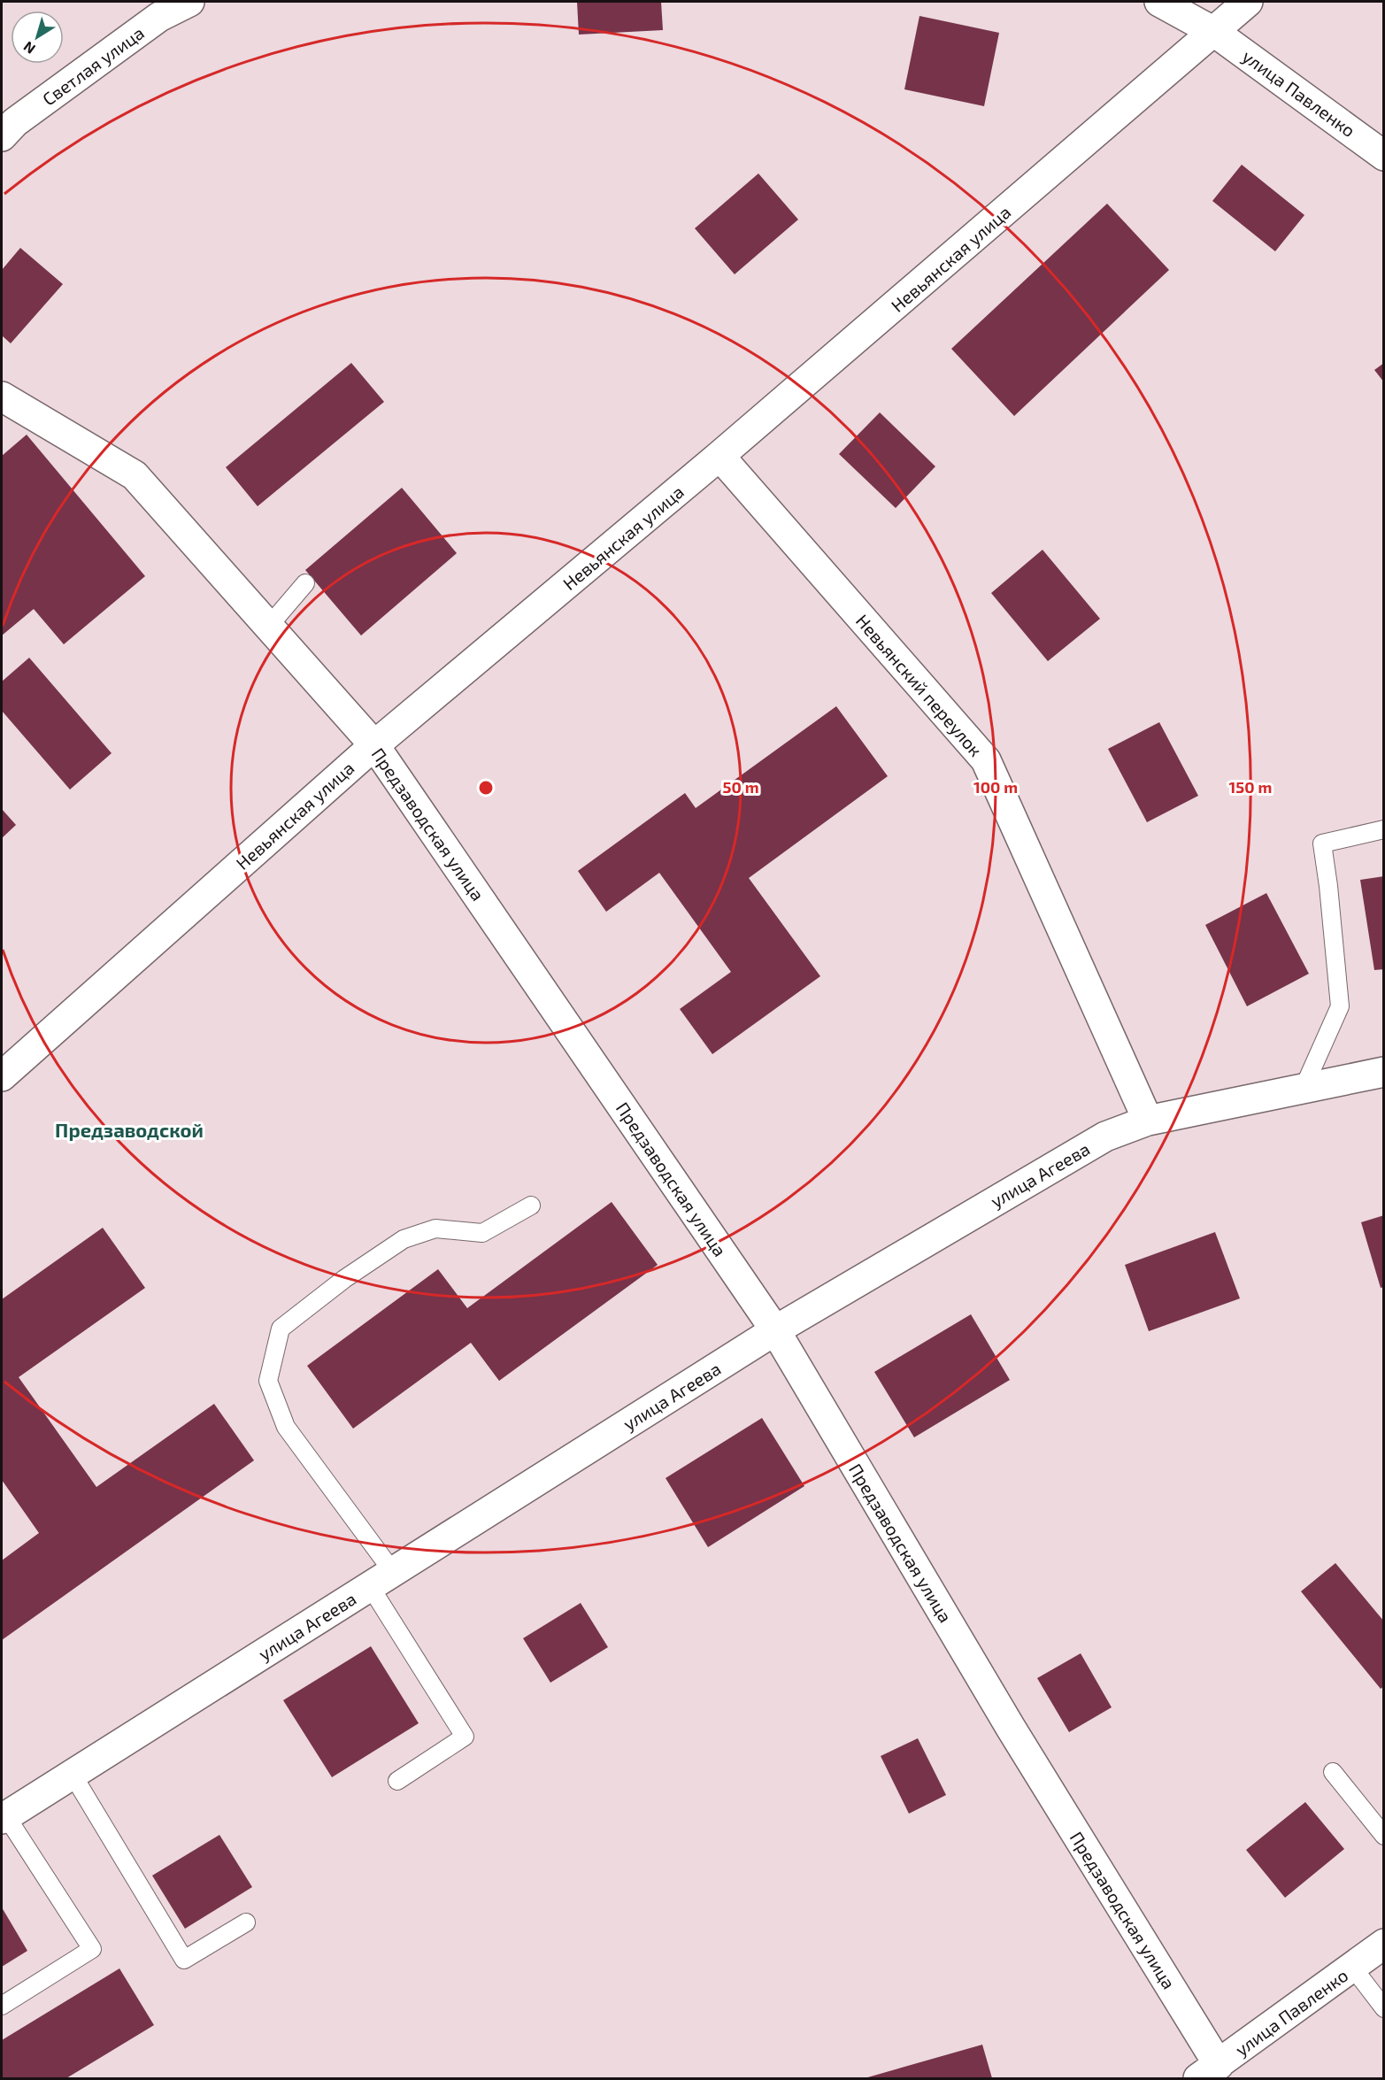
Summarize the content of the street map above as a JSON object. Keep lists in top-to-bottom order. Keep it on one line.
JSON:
{"streets":{"street":["Светлая улица","улица Павленко","Невьянская улица","Невьянский переулок","Предзаводская улица","улица Агеева"]},"crossings":[["улица Павленко","Невьянская улица"],["улица Павленко","Предзаводская улица"],["Невьянская улица","Невьянский переулок"],["Невьянская улица","Предзаводская улица"],["Невьянский переулок","улица Агеева"],["Предзаводская улица","улица Агеева"]],"districts":["Предзаводской"],"north":"bottom left","rings":["50 m","100 m","150 m"]}
